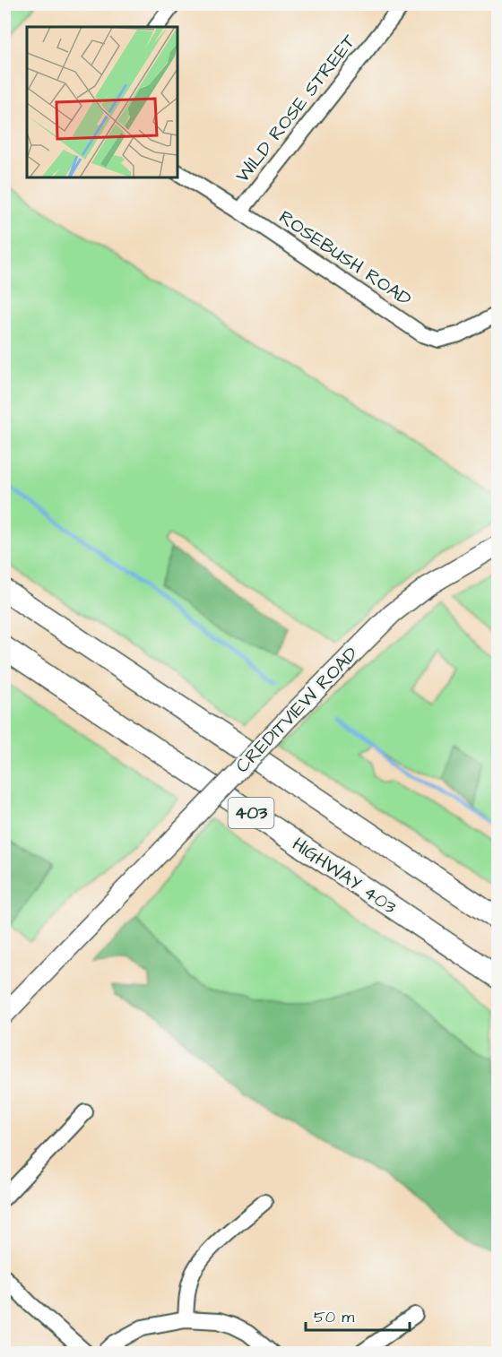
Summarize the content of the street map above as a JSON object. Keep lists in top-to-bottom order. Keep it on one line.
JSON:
{"streets":{"highway":["403","HIGHWAY 403"],"main road":["CREDITVIEW ROAD"],"street":["WILD ROSE STREET","ROSEBUSH ROAD"]},"crossings":[["WILD ROSE STREET","ROSEBUSH ROAD"]],"scale_bar":"50 m"}
